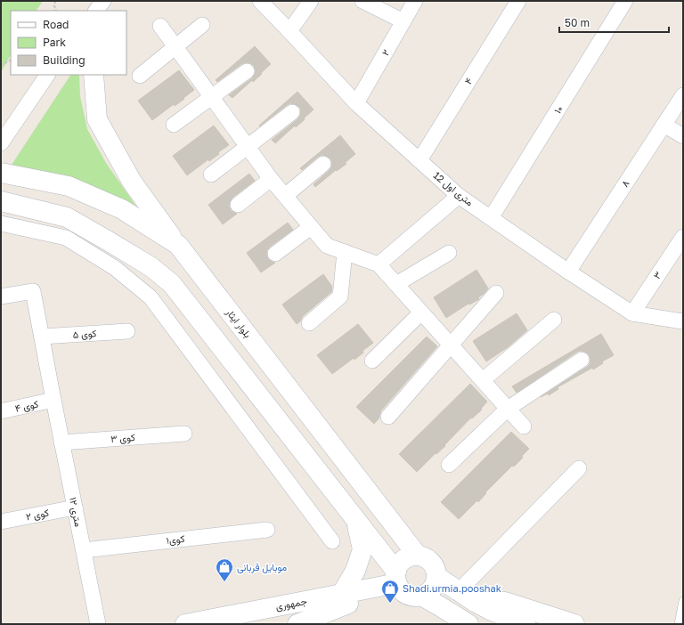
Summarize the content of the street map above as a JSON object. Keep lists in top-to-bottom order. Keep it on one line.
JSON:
{"streets":{"main road":["بلوار ایثار","جمهوری"],"street":["۲","۴","۱۰","۸","12 متری اول","۳","کوی ۵","کوی ۴","کوی ۳","۱۲ متری","کوی ۲","کوی۱"]},"crossings":[["۲","12 متری اول"],["۴","12 متری اول"],["۱۰","12 متری اول"],["۸","12 متری اول"],["12 متری اول","۳"],["بلوار ایثار","جمهوری"],["کوی ۵","۱۲ متری"],["کوی ۴","۱۲ متری"],["کوی ۳","۱۲ متری"],["۱۲ متری","کوی ۲"],["۱۲ متری","کوی۱"]],"places":{"shop":["موبایل قربانی","Shadi.urmia.pooshak"]},"legend":["Road","Park","Building"],"scale_bar":"50 m"}
